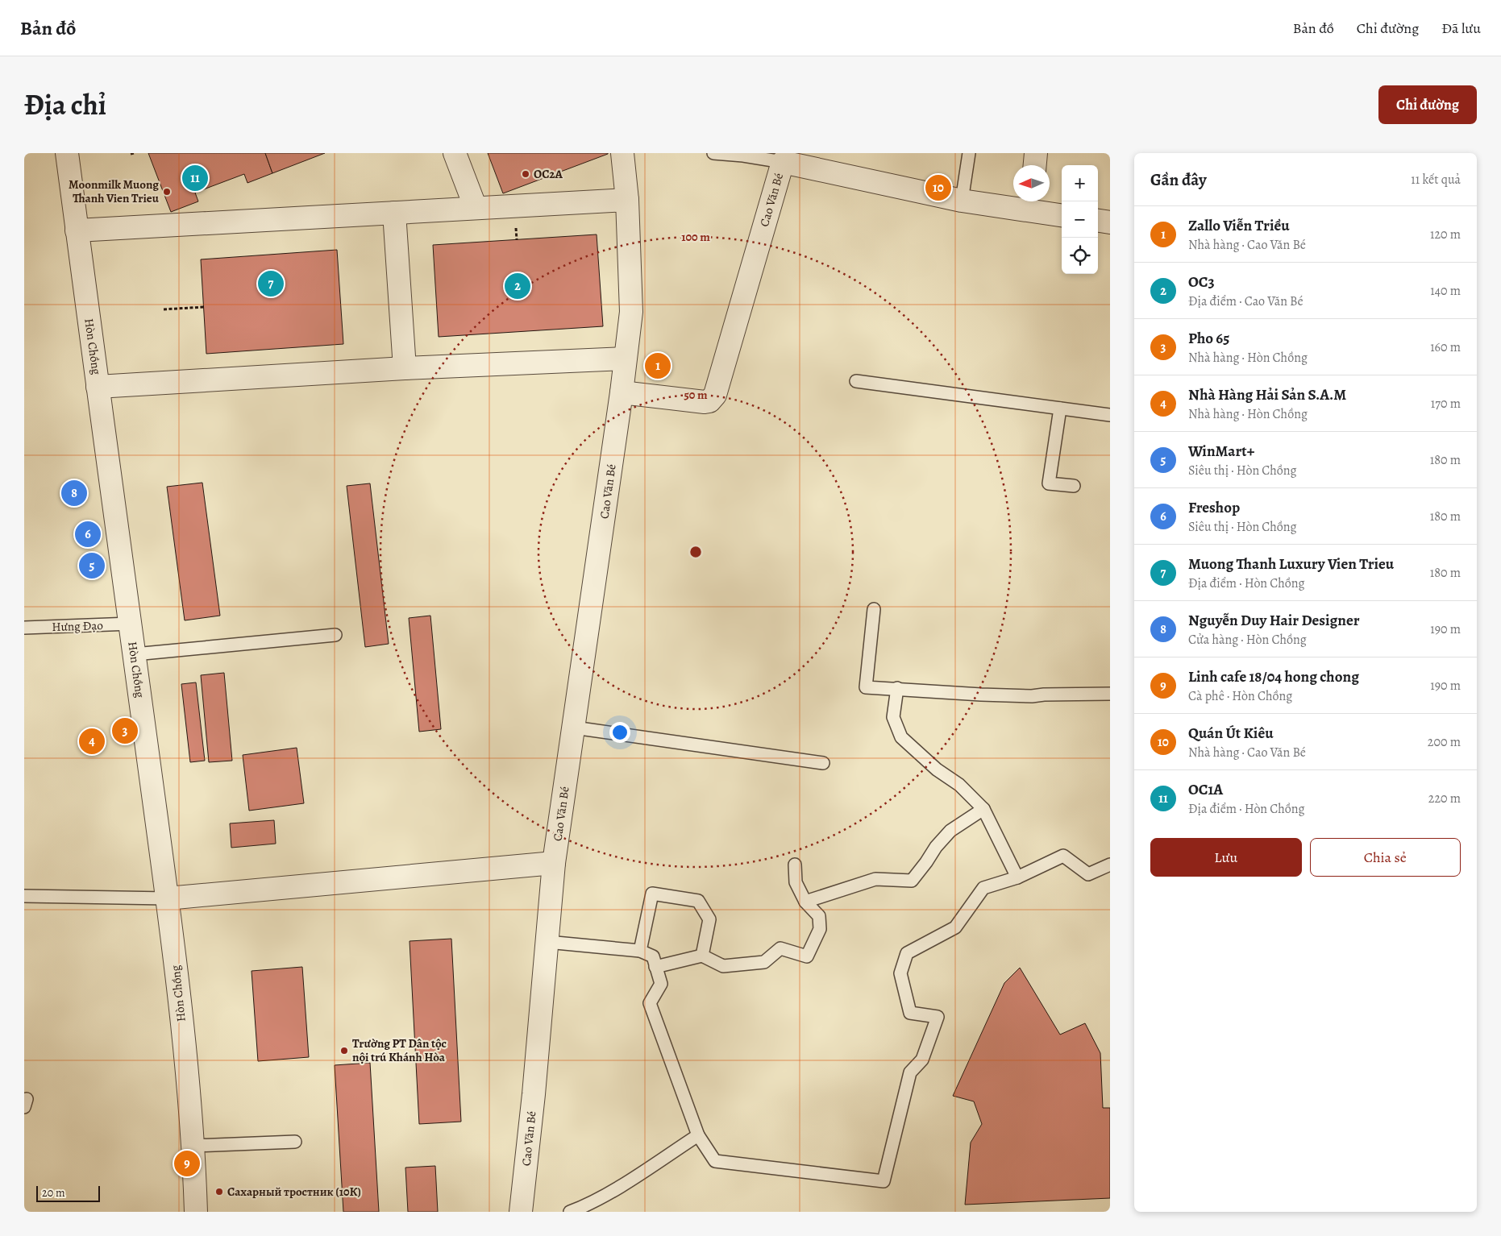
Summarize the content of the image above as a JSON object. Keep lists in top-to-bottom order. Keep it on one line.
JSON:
{"streets":{"street":["Cao Văn Bé","Hòn Chồng"],"lane":["Hưng Đạo"]},"crossings":[["Hòn Chồng","Hưng Đạo"]],"places":["OC2A","Moonmilk Muong Thanh Vien Trieu","Trường PT Dân tộc nội trú Khánh Hòa","Сахарный тростник (10К)"],"scale_bar":"20 m","north":"left","page":{"header":"Bản đồ","nav":["Bản đồ","Chỉ đường","Đã lưu"],"title":"Địa chỉ","buttons":["Chỉ đường",["Lưu","Chia sẻ"]],"heading":["Gần đây","11 kết quả"],"pins":["11","10","7","2","1","8","6","5","3","4","9"],"map_buttons":["+","−"],"list":[{"mark":"1","name":"Zallo Viễn Triều","note":"Nhà hàng · Cao Văn Bé","value":"120 m"},{"mark":"2","name":"OC3","note":"Địa điểm · Cao Văn Bé","value":"140 m"},{"mark":"3","name":"Pho 65","note":"Nhà hàng · Hòn Chồng","value":"160 m"},{"mark":"4","name":"Nhà Hàng Hải Sản S.A.M","note":"Nhà hàng · Hòn Chồng","value":"170 m"},{"mark":"5","name":"WinMart+","note":"Siêu thị · Hòn Chồng","value":"180 m"},{"mark":"6","name":"Freshop","note":"Siêu thị · Hòn Chồng","value":"180 m"},{"mark":"7","name":"Muong Thanh Luxury Vien Trieu","note":"Địa điểm · Hòn Chồng","value":"180 m"},{"mark":"8","name":"Nguyễn Duy Hair Designer","note":"Cửa hàng · Hòn Chồng","value":"190 m"},{"mark":"9","name":"Linh cafe 18/04 hong chong","note":"Cà phê · Hòn Chồng","value":"190 m"},{"mark":"10","name":"Quán Út Kiêu","note":"Nhà hàng · Cao Văn Bé","value":"200 m"},{"mark":"11","name":"OC1A","note":"Địa điểm · Hòn Chồng","value":"220 m"}],"scale":"20 m"},"rings":["100 m","50 m"]}
